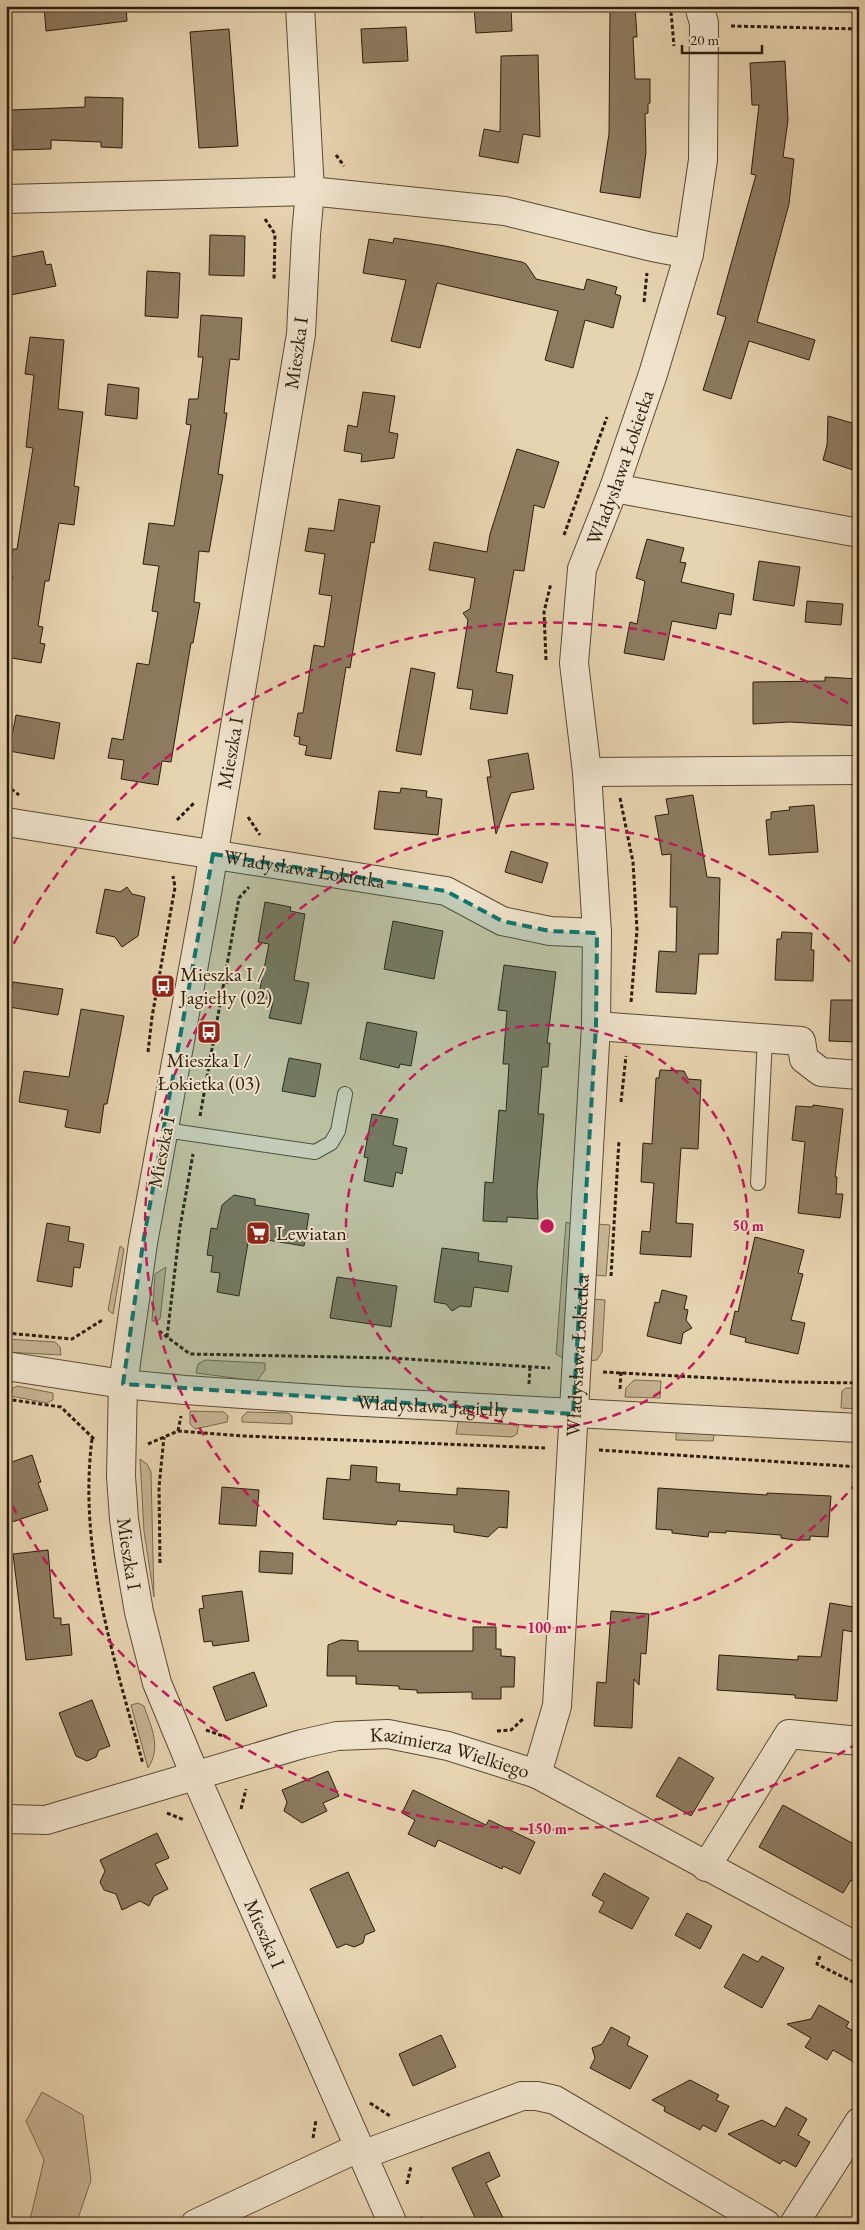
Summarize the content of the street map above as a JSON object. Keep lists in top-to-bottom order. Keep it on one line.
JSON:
{"streets":{"street":["Mieszka I","Władysława Łokietka","Władysława Jagiełły","Kazimierza Wielkiego"]},"crossings":[["Mieszka I","Władysława Łokietka"],["Mieszka I","Władysława Jagiełły"],["Mieszka I","Kazimierza Wielkiego"],["Władysława Łokietka","Władysława Jagiełły"],["Władysława Łokietka","Kazimierza Wielkiego"]],"places":{"bus stop":["Mieszka I / Jagiełły (02)","Mieszka I / Łokietka (03)"],"supermarket":["Lewiatan"]},"scale_bar":"20 m","rings":["50 m","100 m","150 m"]}
